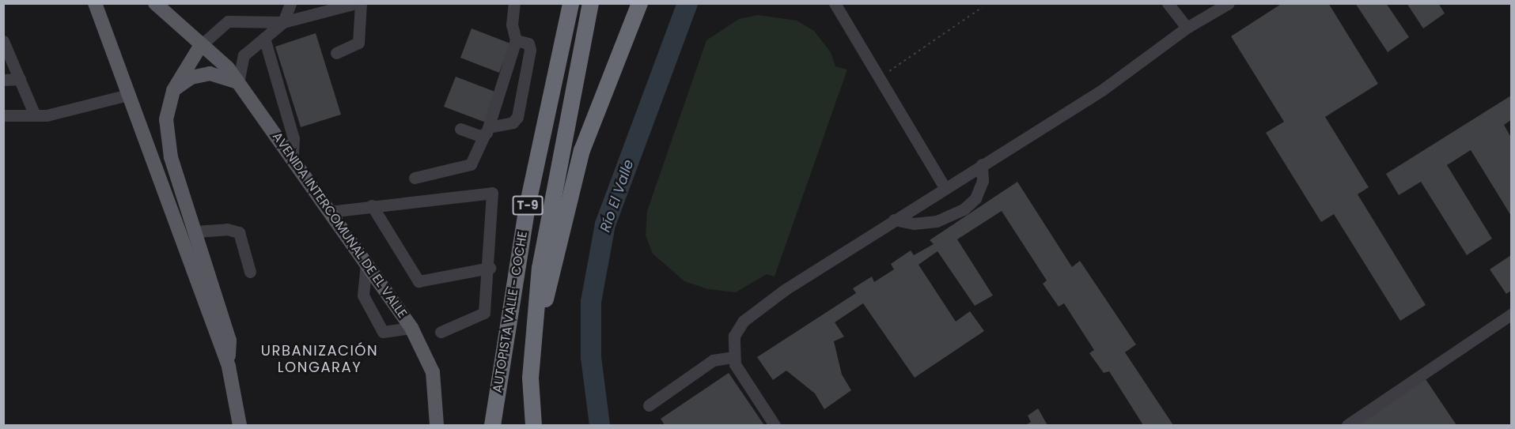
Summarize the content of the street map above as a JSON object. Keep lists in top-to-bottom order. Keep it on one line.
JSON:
{"streets":{"highway":["T-9","AUTOPISTA VALLE - COCHE"],"main road":["AVENIDA INTERCOMUNAL DE EL VALLE"]},"districts":["URBANIZACIÓN LONGARAY"],"water":["Río El Valle"]}
